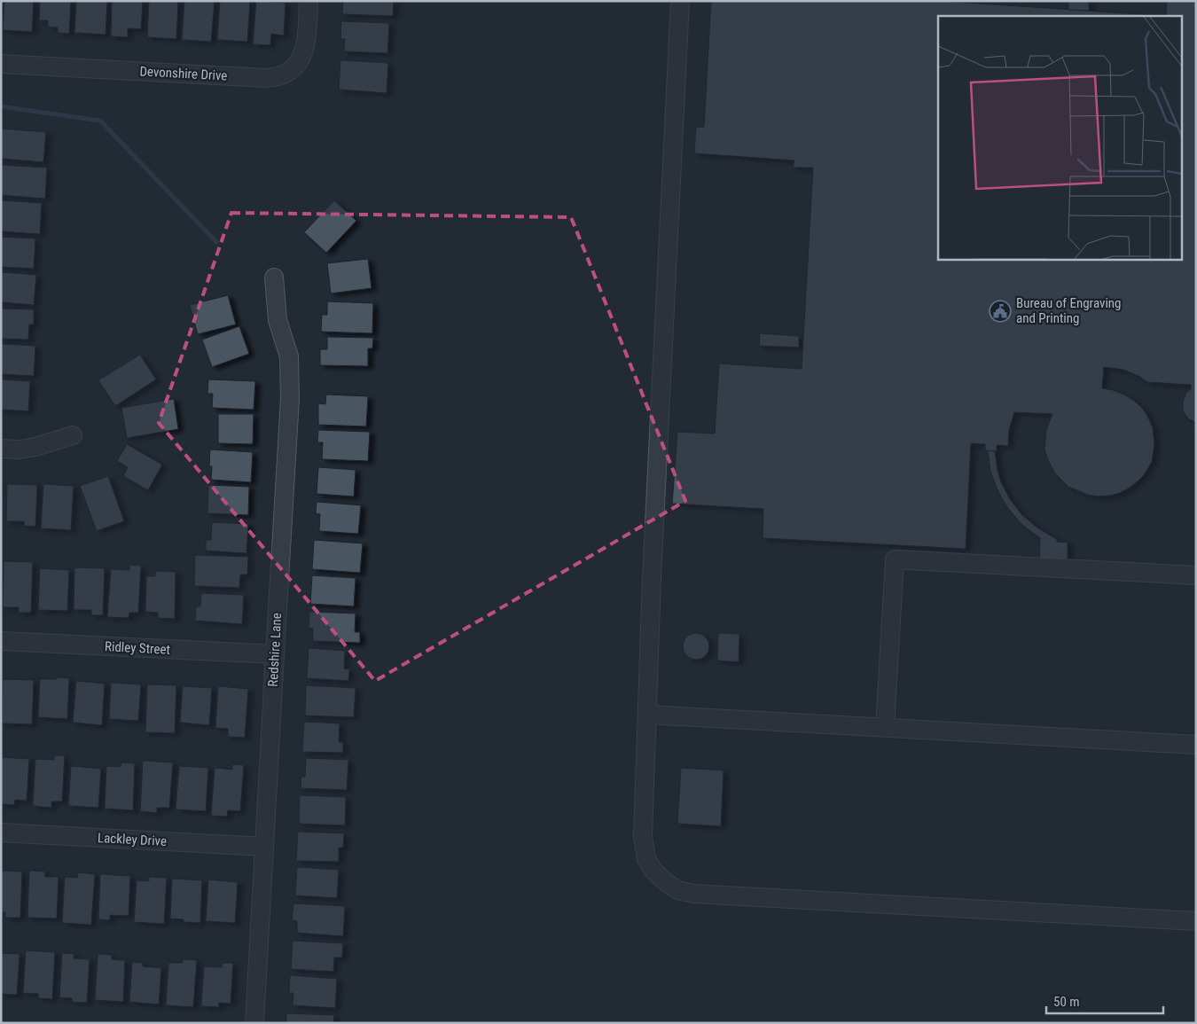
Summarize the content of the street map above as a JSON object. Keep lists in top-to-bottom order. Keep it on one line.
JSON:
{"streets":{"street":["Devonshire Drive","Ridley Street","Redshire Lane","Lackley Drive"]},"crossings":[["Ridley Street","Redshire Lane"],["Redshire Lane","Lackley Drive"]],"places":{"public building":["Bureau of Engraving and Printing"]},"scale_bar":"50 m"}
